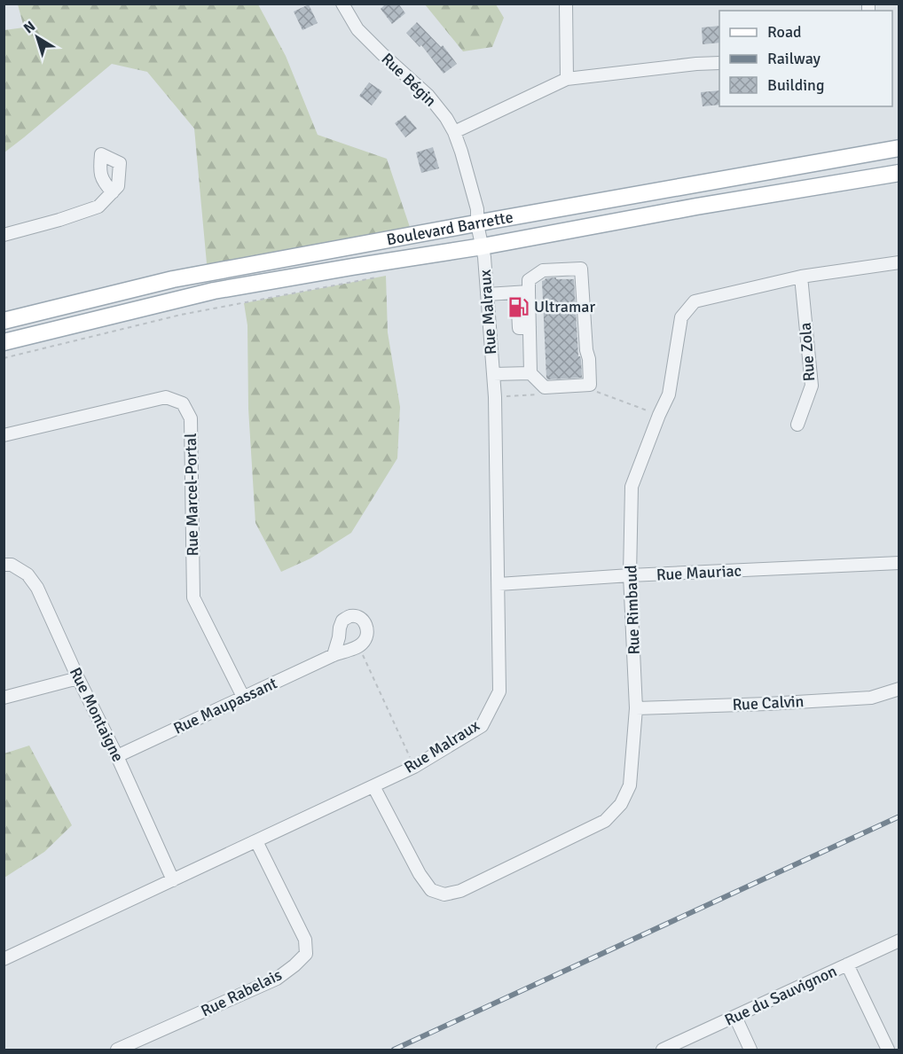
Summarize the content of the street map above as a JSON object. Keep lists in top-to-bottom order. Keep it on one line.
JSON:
{"streets":{"main road":["Boulevard Barrette"],"street":["Rue Bégin","Rue Malraux","Rue Zola","Rue Marcel-Portal","Rue Mauriac","Rue Rimbaud","Rue Calvin","Rue Maupassant","Rue Montaigne","Rue Rabelais","Rue du Sauvignon"]},"crossings":[["Rue Bégin","Boulevard Barrette"],["Rue Bégin","Rue Malraux"],["Boulevard Barrette","Rue Malraux"],["Rue Malraux","Rue Mauriac"],["Rue Malraux","Rue Rimbaud"],["Rue Malraux","Rue Montaigne"],["Rue Malraux","Rue Rabelais"],["Rue Zola","Rue Rimbaud"],["Rue Marcel-Portal","Rue Maupassant"],["Rue Mauriac","Rue Rimbaud"],["Rue Rimbaud","Rue Calvin"],["Rue Maupassant","Rue Montaigne"]],"places":{"fuel station":["Ultramar"]},"legend":["Road","Railway","Building"],"north":"top left"}
